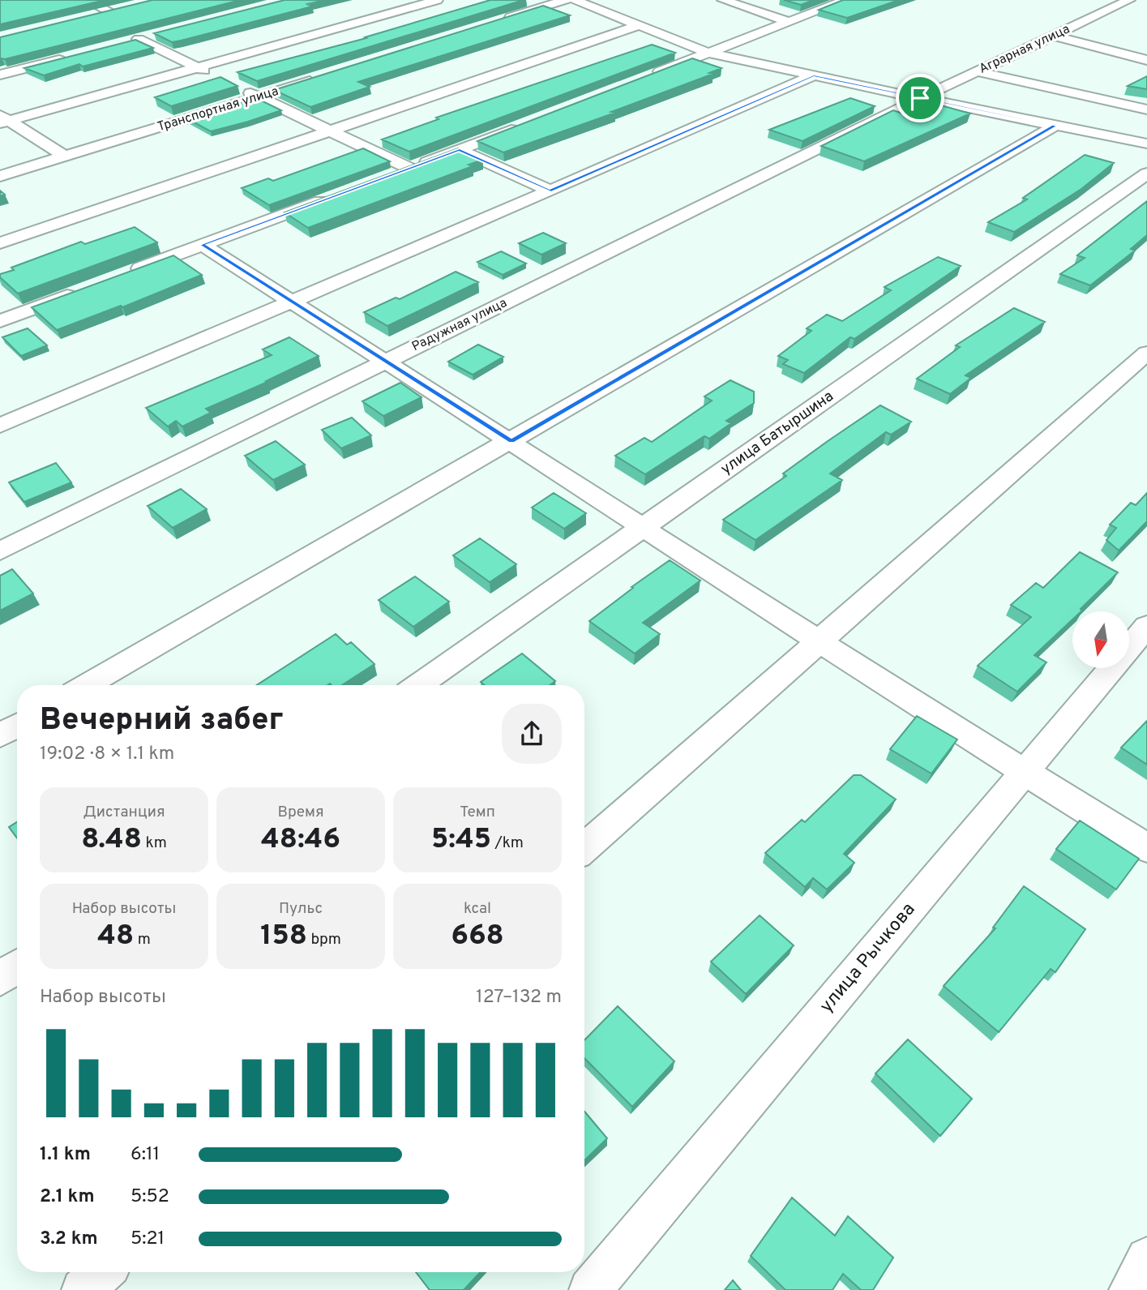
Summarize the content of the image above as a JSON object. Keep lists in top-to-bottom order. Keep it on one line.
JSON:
{"streets":{"street":["Аграрная улица","Транспортная улица","Радужная улица","улица Батыршина","улица Рычкова"]},"crossings":[["Аграрная улица","Радужная улица"]],"north":"bottom","page":{"heading":["Вечерний забег","19:02 · 8 × 1.1 km"],"stats":[["Дистанция","8.48 km"],["Время","48:46"],["Темп","5:45 /km"],["Набор высоты","48 m"],["Пульс","158 bpm"],["kcal","668"]],"chart":["Набор высоты","127–132 m"],"list":[{"name":"1.1 km","note":"6:11"},{"name":"2.1 km","note":"5:52"},{"name":"3.2 km","note":"5:21"}]}}
